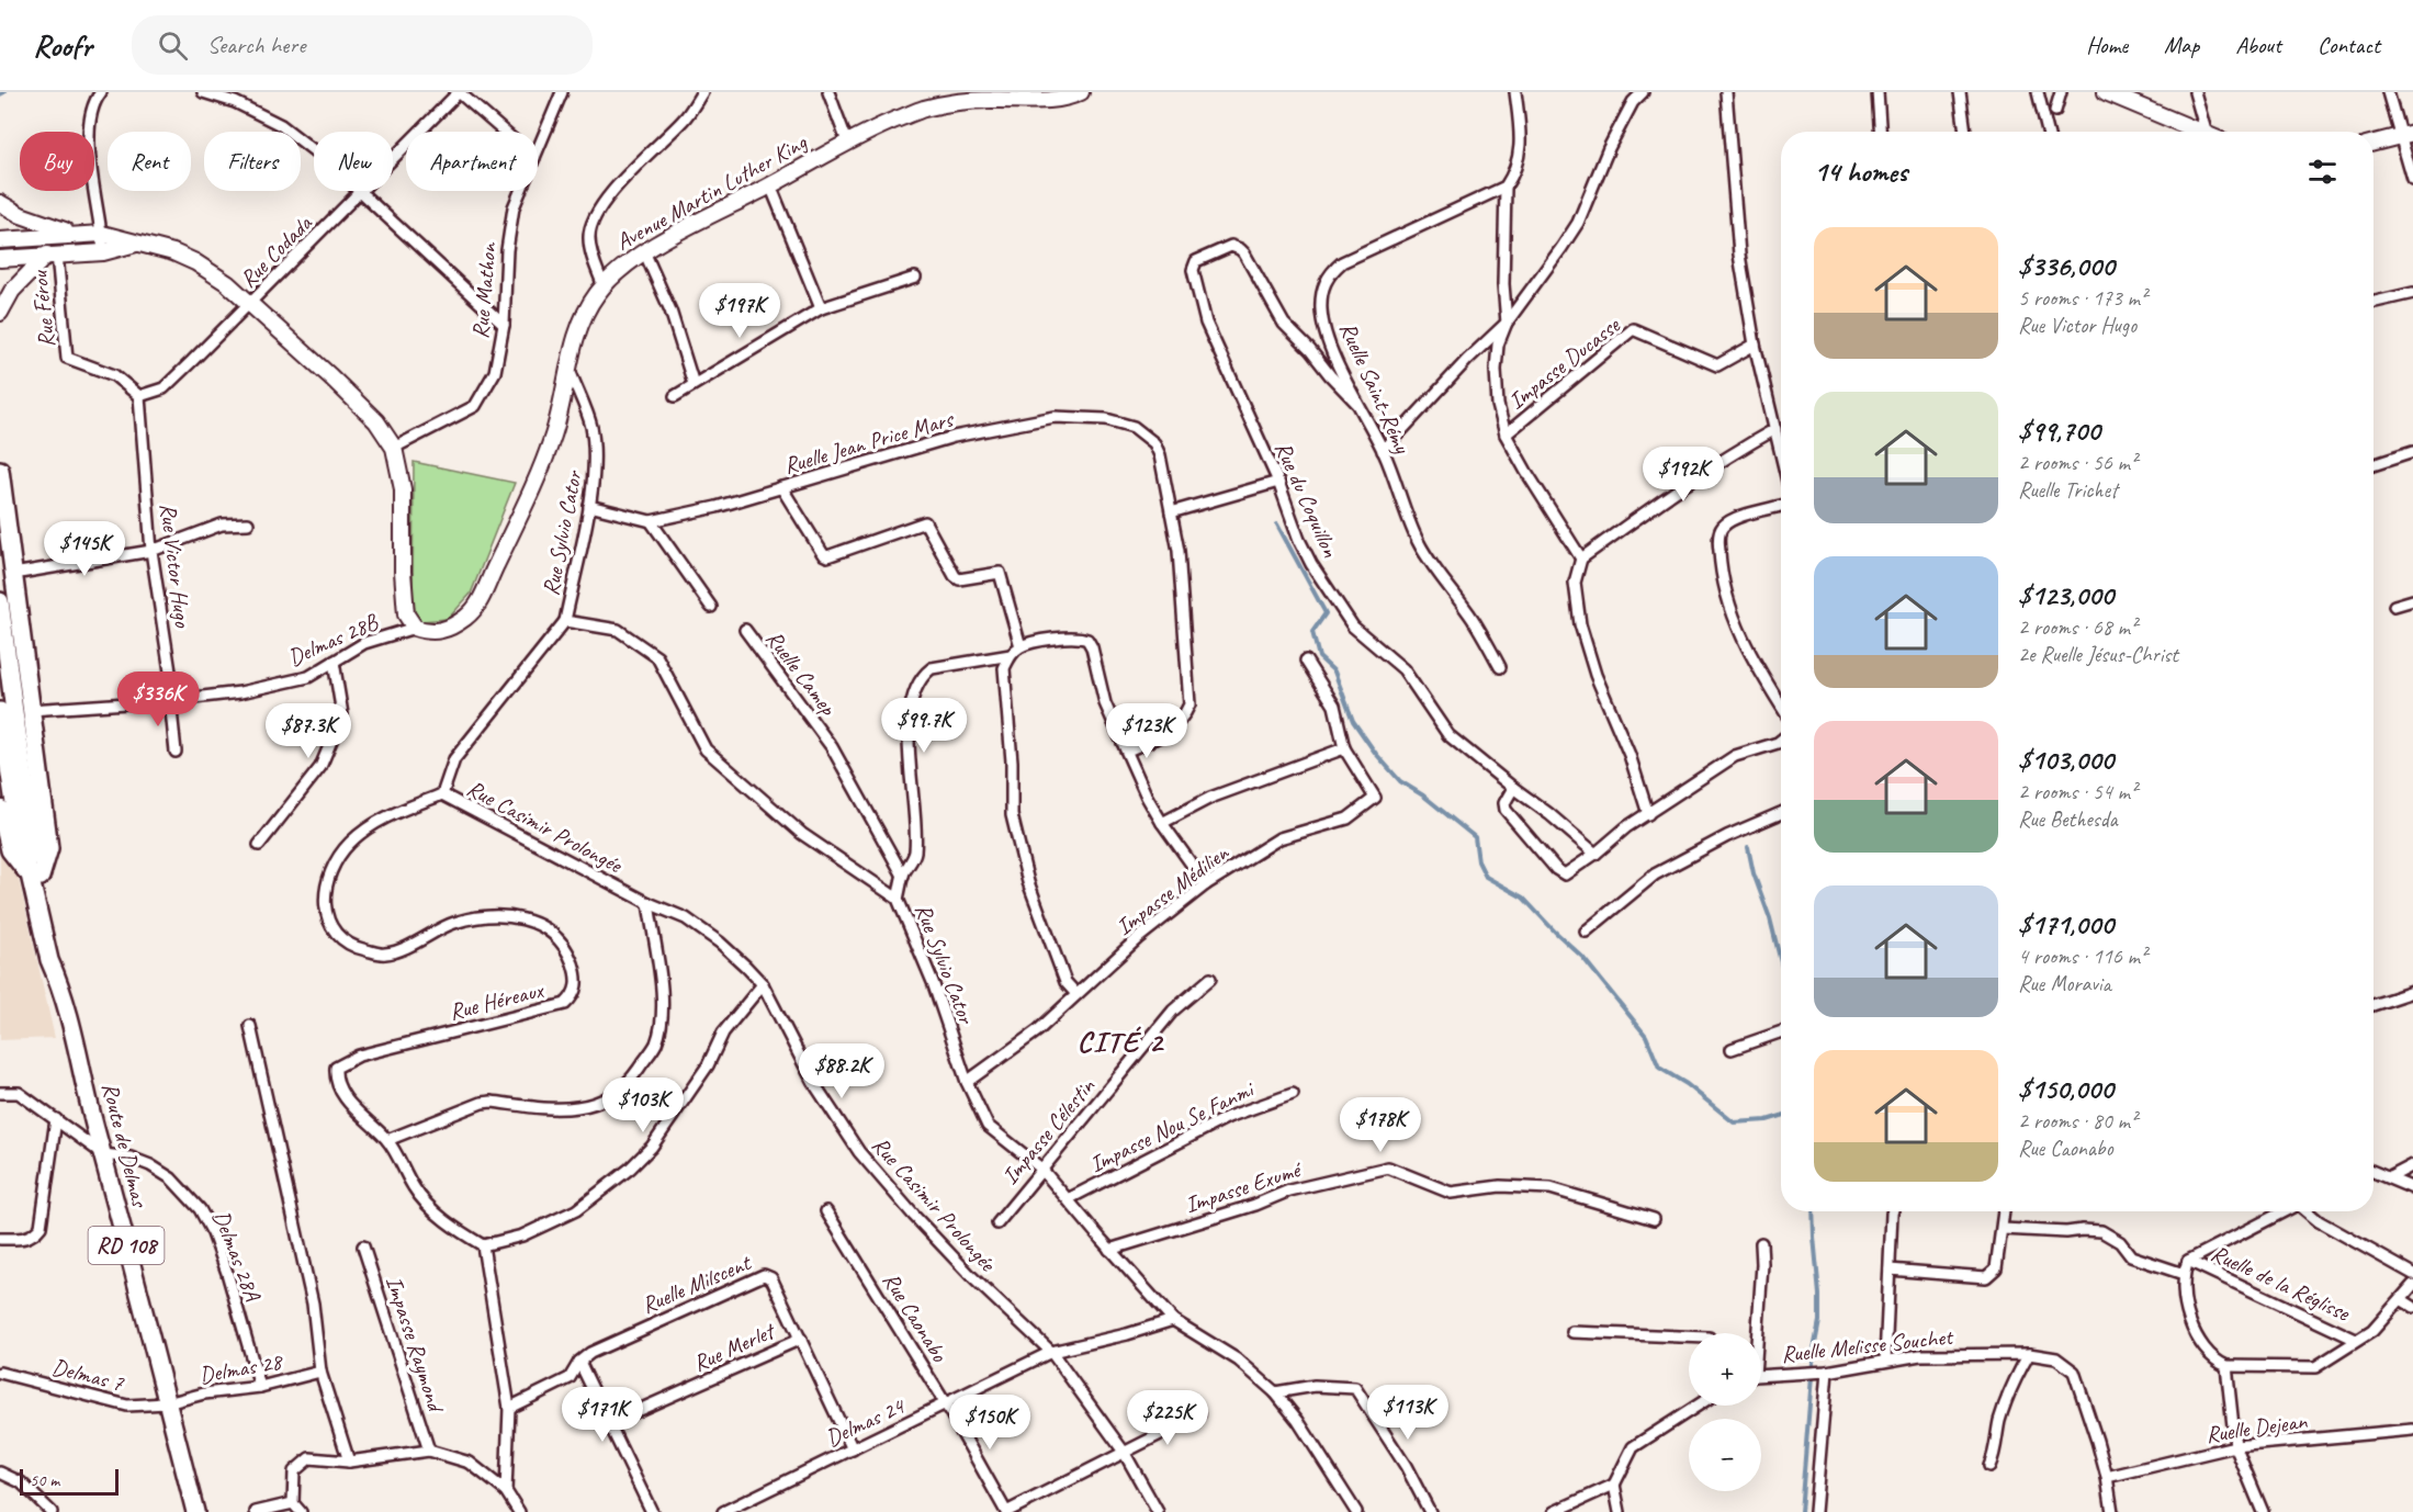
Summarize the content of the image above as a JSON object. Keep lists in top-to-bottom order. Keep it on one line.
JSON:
{"streets":{"main road":["Avenue Martin Luther King","Route de Delmas","RD 108"],"street":["Rue Codada","Rue Mathon","Rue Férou","Impasse Ducasse","Ruelle Saint-Rémy","Ruelle Jean Price Mars","Rue du Coquillon","Rue Sylvio Cator","Rue Victor Hugo","Delmas 28B","Ruelle Camep","Rue Casimir Prolongée","Impasse Médilien","Rue Héreaux","Impasse Nou Se Fanmi","Impasse Célestin","Impasse Exumé","Delmas 28A","Ruelle de la Réglisse","Ruelle Milscent","Rue Caonabo","Impasse Raymond","Ruelle Melisse Souchet","Rue Merlet","Delmas 28","Delmas 7","Delmas 24","Ruelle Dejean"]},"crossings":[["Avenue Martin Luther King","Rue Sylvio Cator"],["Avenue Martin Luther King","Delmas 28B"],["Rue Codada","Rue Férou"],["Rue Codada","Rue Victor Hugo"],["Rue Férou","Rue Victor Hugo"],["Ruelle Saint-Rémy","Rue du Coquillon"],["Ruelle Jean Price Mars","Rue Sylvio Cator"],["Rue Sylvio Cator","Impasse Médilien"],["Rue Sylvio Cator","Impasse Nou Se Fanmi"],["Rue Sylvio Cator","Impasse Célestin"],["Rue Sylvio Cator","Impasse Exumé"],["Rue Sylvio Cator","Delmas 24"],["Rue Victor Hugo","Delmas 28B"],["Rue Casimir Prolongée","Rue Héreaux"],["Rue Casimir Prolongée","Delmas 24"],["Route de Delmas","Delmas 28A"],["Route de Delmas","Delmas 28"],["Route de Delmas","Delmas 7"],["Delmas 28A","Delmas 28"],["Ruelle Milscent","Rue Merlet"],["Ruelle Milscent","Delmas 24"],["Rue Caonabo","Delmas 24"],["Ruelle Melisse Souchet","Ruelle Dejean"],["Delmas 28","Delmas 7"]],"districts":["CITÉ 2"],"scale_bar":"50 m","page":{"header":"Roofr","search":"Search here","nav":["Home","Map","About","Contact"],"chip":["Buy","Rent","Filters","New","Apartment"],"heading":"14 homes","list":[{"name":"$336,000","note":"5 rooms · 173 m² · Rue Victor Hugo"},{"name":"$99,700","note":"2 rooms · 56 m² · Ruelle Trichet"},{"name":"$123,000","note":"2 rooms · 68 m² · 2e Ruelle Jésus-Christ"},{"name":"$103,000","note":"2 rooms · 54 m² · Rue Bethesda"},{"name":"$171,000","note":"4 rooms · 116 m² · Rue Moravia"},{"name":"$150,000","note":"2 rooms · 80 m² · Rue Caonabo"}],"price":["$197K","$192K","$145K","$336K","$99.7K","$87.3K","$123K","$88.2K","$103K","$178K","$113K","$171K","$225K","$150K"],"map_buttons":["+","−"],"scale":"50 m"}}
